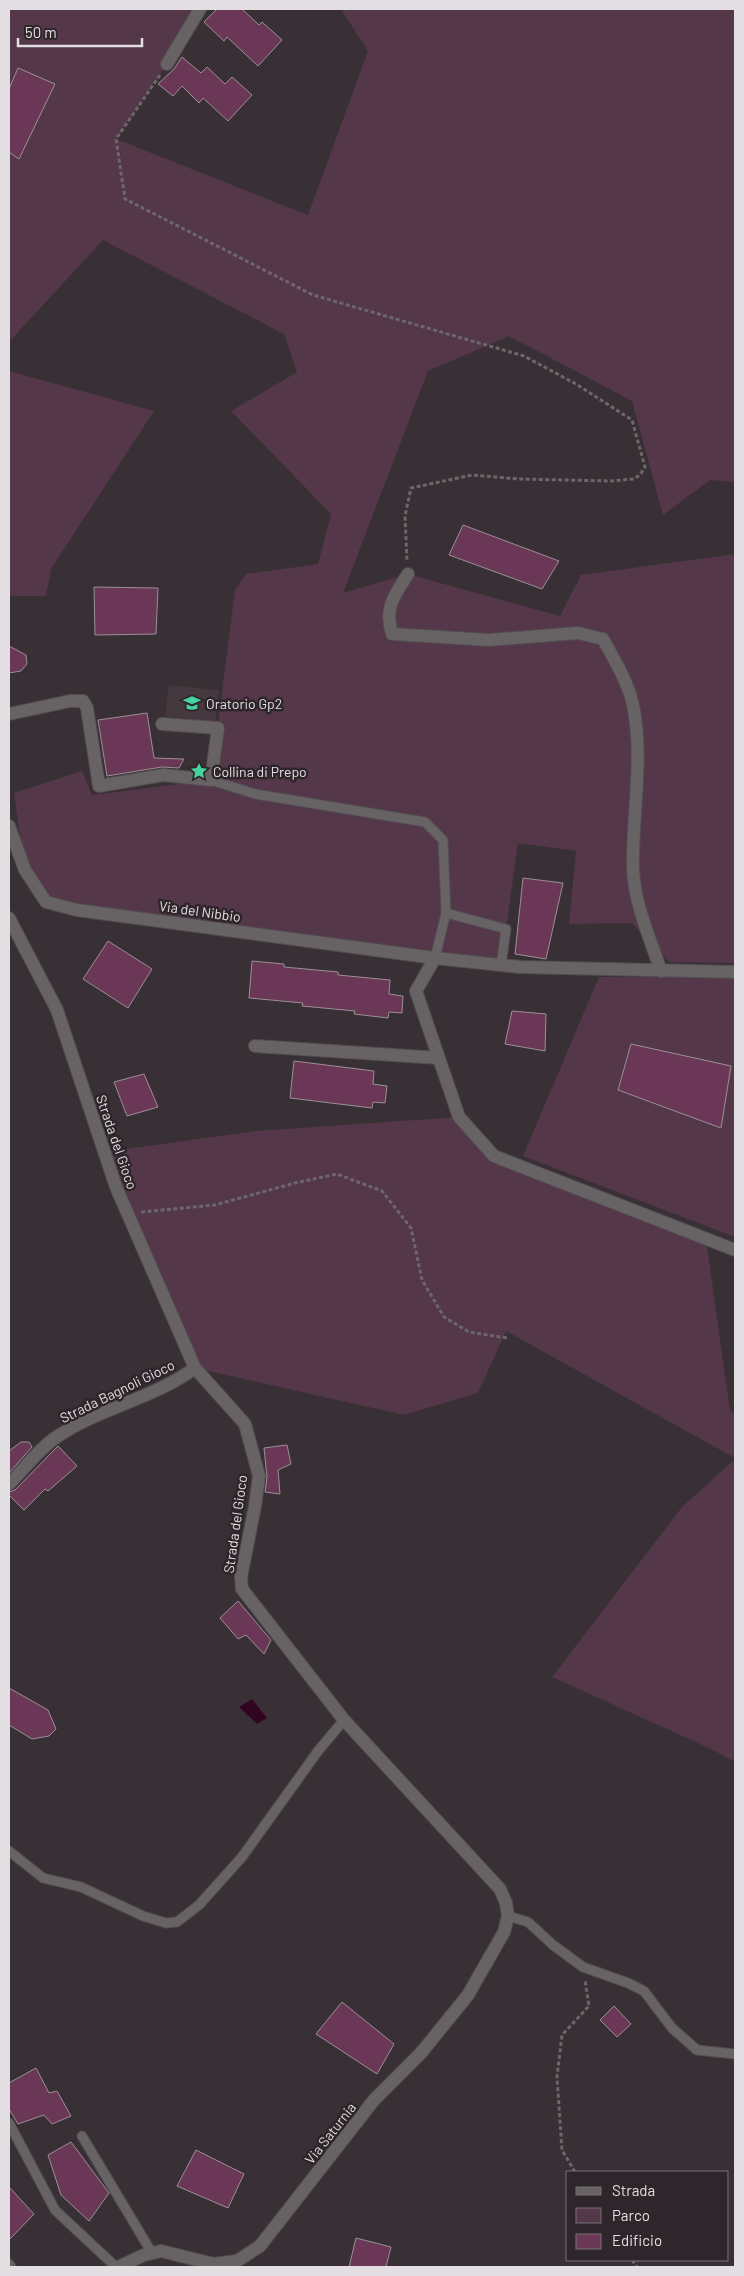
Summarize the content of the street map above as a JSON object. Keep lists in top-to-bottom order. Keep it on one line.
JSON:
{"streets":{"street":["Via del Nibbio","Strada del Gioco","Strada Bagnoli Gioco","Via Saturnia"]},"crossings":[["Strada del Gioco","Strada Bagnoli Gioco"],["Strada del Gioco","Via Saturnia"]],"places":{"school or university":["Oratorio Gp2"],"place":["Collina di Prepo"]},"legend":["Strada","Parco","Edificio"],"scale_bar":"50 m"}
